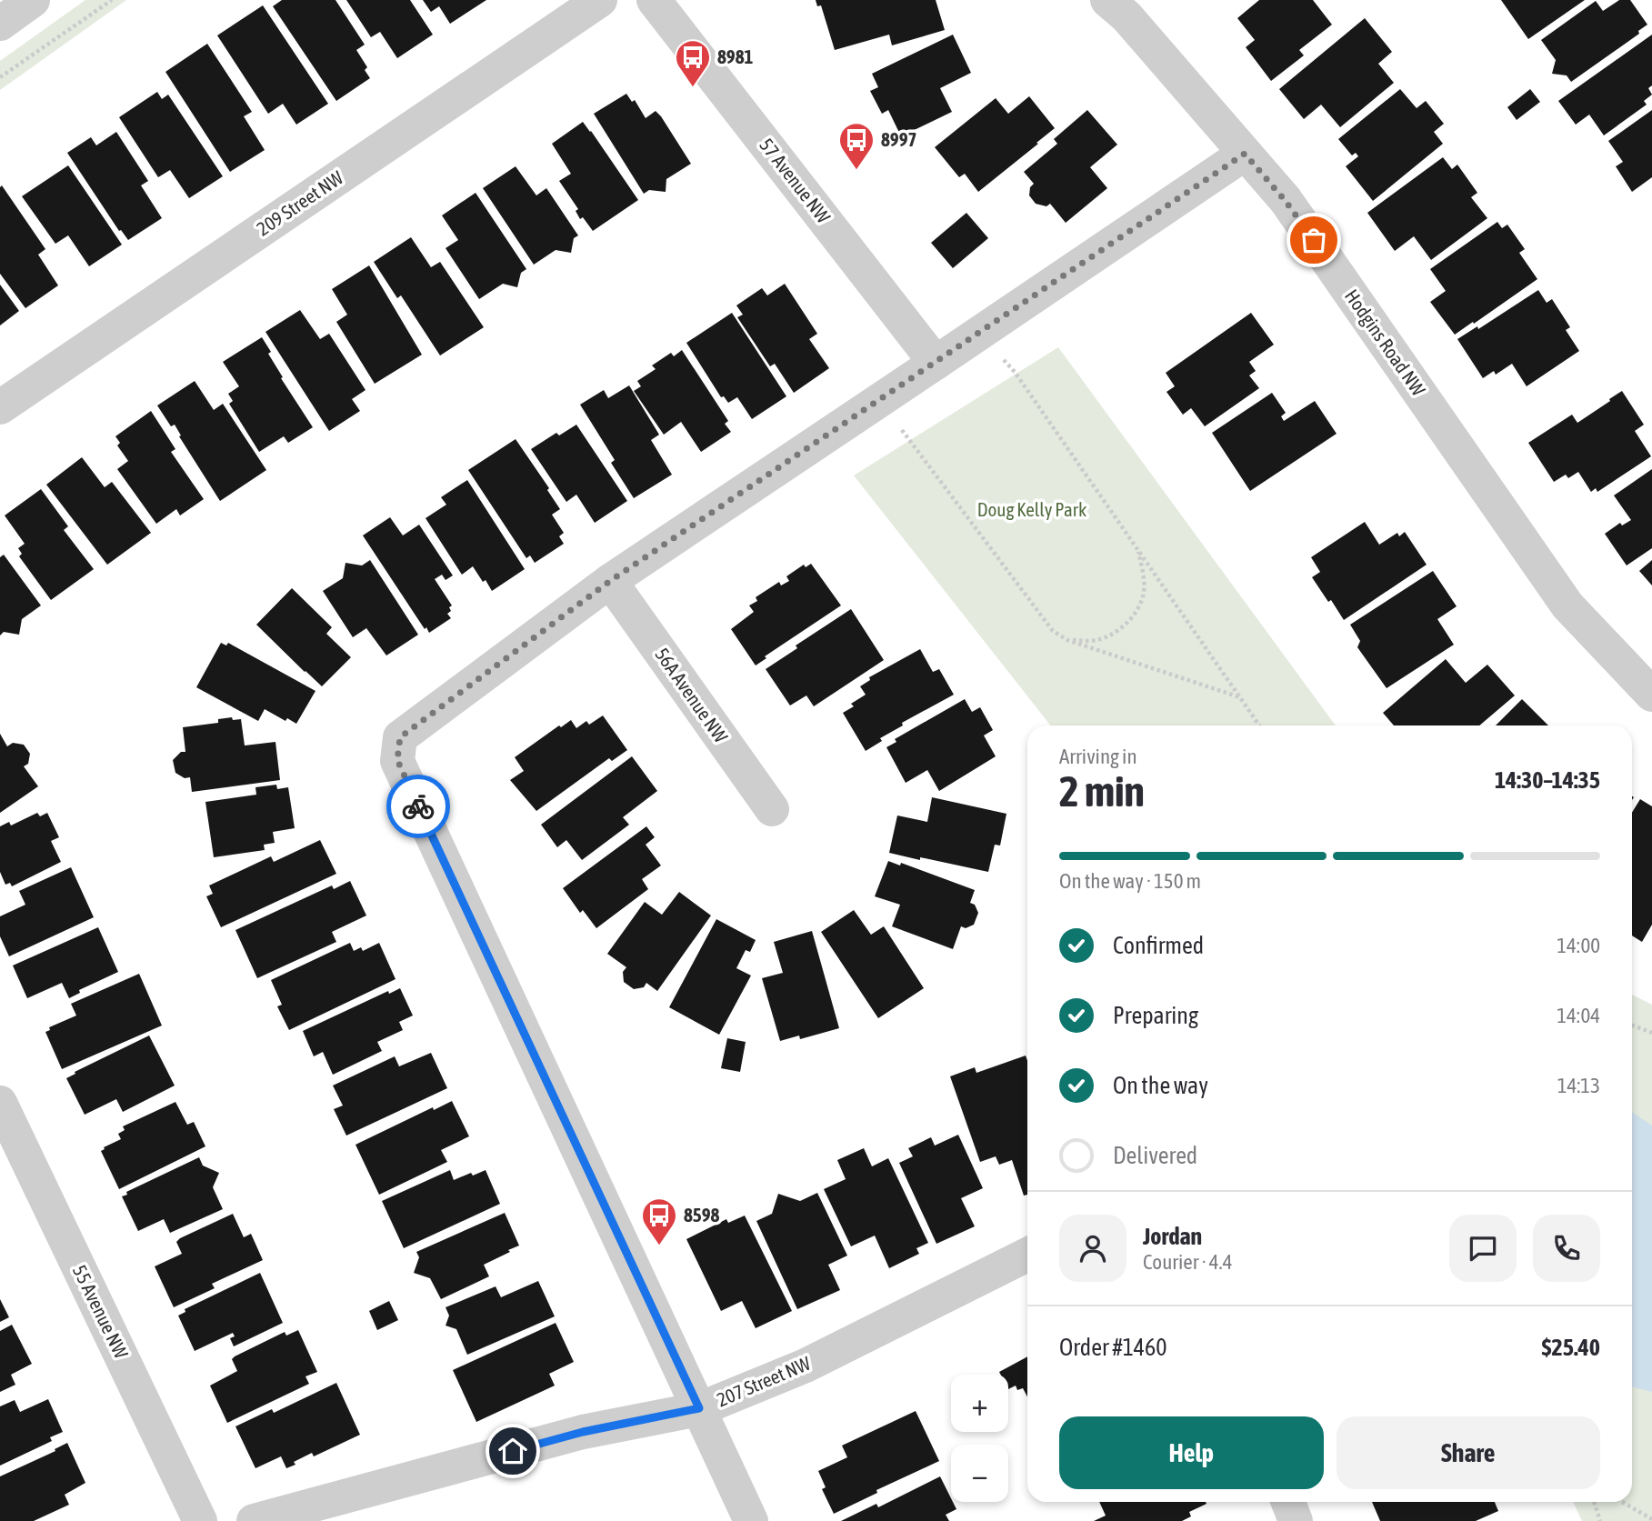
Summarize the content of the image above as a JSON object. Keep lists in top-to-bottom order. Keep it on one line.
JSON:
{"streets":{"street":["57 Avenue NW","209 Street NW","Hodgins Road NW","56A Avenue NW","55 Avenue NW","207 Street NW"]},"parks":["Doug Kelly Park"],"places":{"bus stop":["8981","8997","8598"]},"page":{"heading":["2 min","Arriving in","14:30–14:35"],"panel":["Jordan","Courier · 4.4","Order #1460","$25.40"],"bar":"On the way · 150 m","list":[["Confirmed","14:00"],["Preparing","14:04"],["On the way","14:13"],"Delivered"],"map_buttons":["+","−"],"buttons":["Help","Share"]}}
